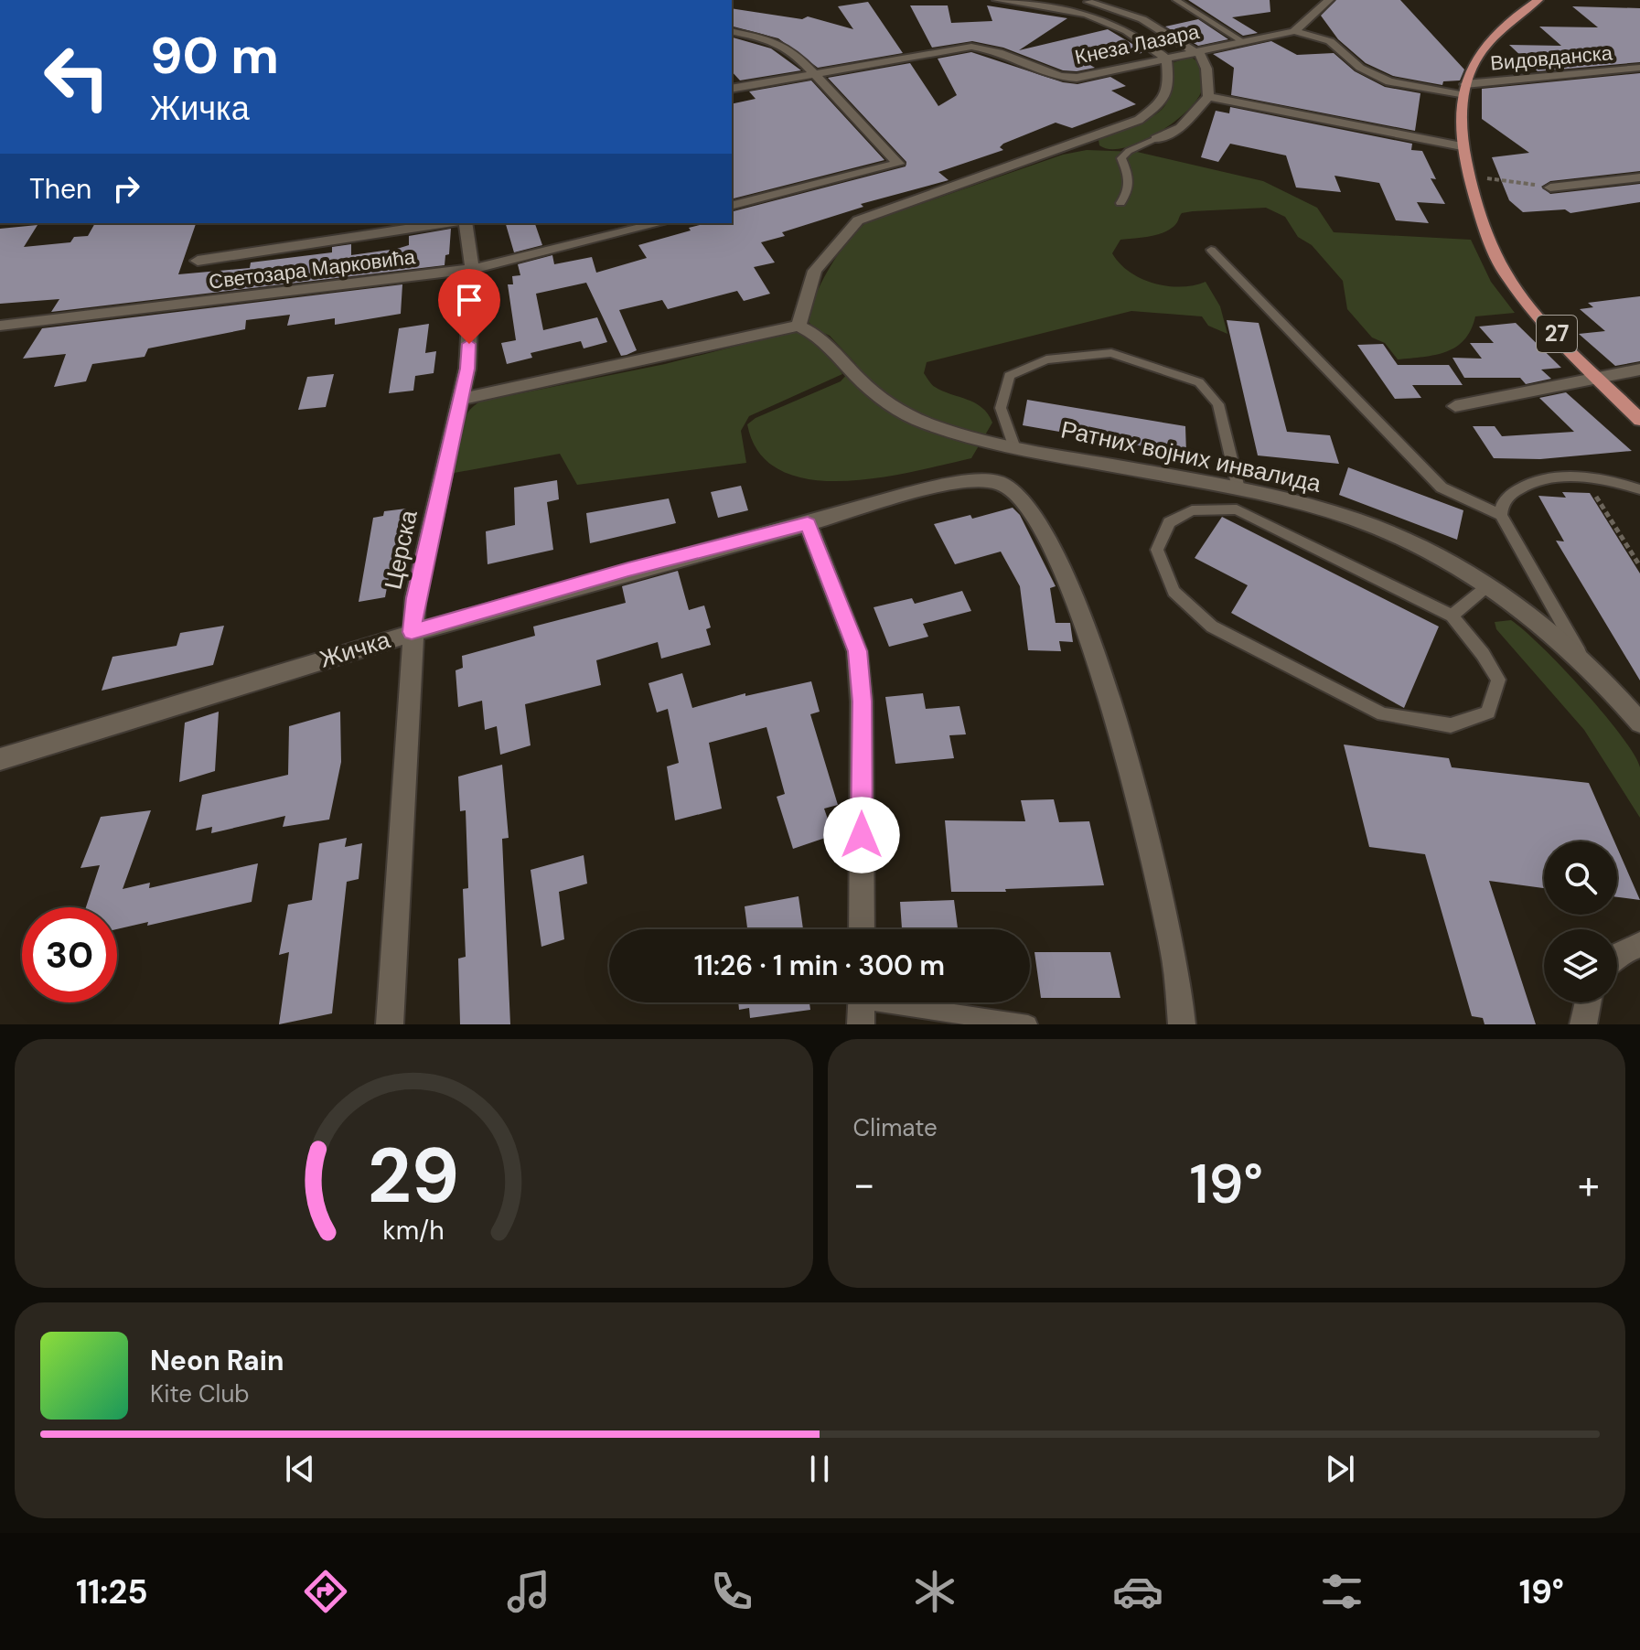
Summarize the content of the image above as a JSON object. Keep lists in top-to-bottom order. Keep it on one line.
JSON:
{"streets":{"main road":["27"],"street":["Кнеза Лазара","Видовданска","Светозара Марковића","Ратних војних инвалида","Церска","Жичка"]},"crossings":[["Кнеза Лазара","Видовданска"],["Видовданска","27"],["Светозара Марковића","Церска"],["Церска","Жичка"]],"page":{"turn":["90 m","Жичка"],"then":"Then","limit":"30","trip":"11:26 · 1 min · 300 m","tile":"Climate","heat":["−","19°","+"],"song":["Neon Rain","Kite Club"],"tabs":["11:25","19°"],"gauge":["29","km/h"]}}
